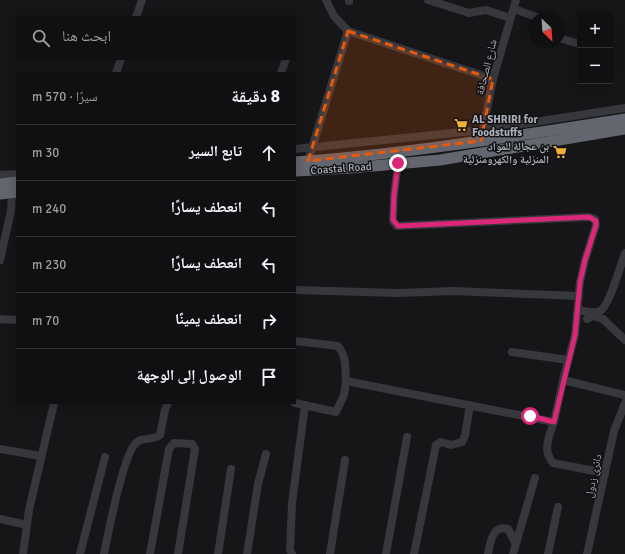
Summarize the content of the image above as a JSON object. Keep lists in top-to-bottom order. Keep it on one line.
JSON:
{"streets":{"highway":["Coastal Road"],"street":["شارع الصحافة","دائرى زدول"]},"crossings":[["شارع الصحافة","Coastal Road"]],"places":{"supermarket":["AL SHRIRI for Foodstuffs","بن عجالة للمواد المنزلية والكهرومنزلية"]},"north":"bottom right","page":{"map_buttons":["+","−"],"search":"ابحث هنا","heading":["8 دقيقة","سيرًا · 570 m"],"list":[["تابع السير","30 m"],["انعطف يسارًا","240 m"],["انعطف يسارًا","230 m"],["انعطف يمينًا","70 m"],"الوصول إلى الوجهة"]}}
